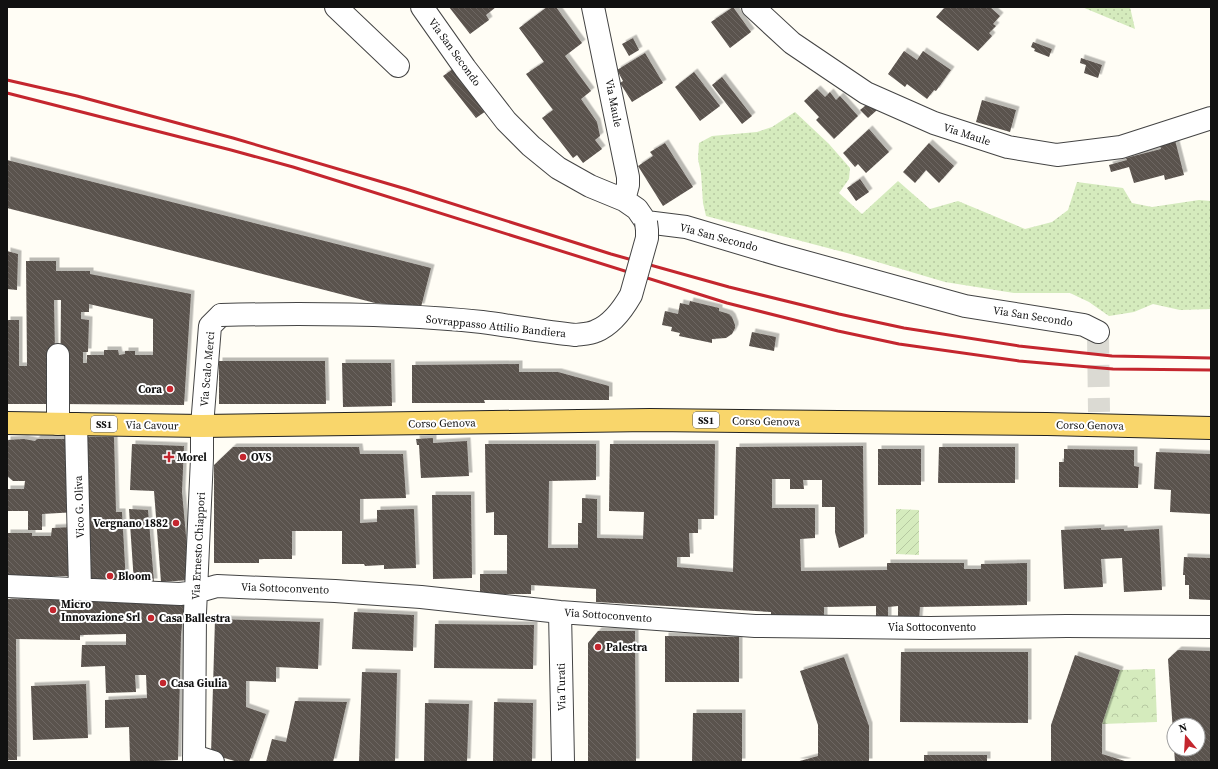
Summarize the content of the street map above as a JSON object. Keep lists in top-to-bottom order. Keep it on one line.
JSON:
{"streets":{"main road":["SS1","Corso Genova","Via Cavour"],"street":["Via San Secondo","Via Maule","Sovrappasso Attilio Bandiera","Via Scalo Merci","Vico G. Oliva","Via Ernesto Chiappori","Via Sottoconvento","Via Turati"]},"crossings":[["Via San Secondo","Via Maule"],["Via San Secondo","Sovrappasso Attilio Bandiera"],["Sovrappasso Attilio Bandiera","Via Scalo Merci"],["Via Scalo Merci","Corso Genova"],["Via Scalo Merci","Via Cavour"],["Via Scalo Merci","Via Ernesto Chiappori"],["Corso Genova","Via Cavour"],["Corso Genova","Via Ernesto Chiappori"],["Via Cavour","Vico G. Oliva"],["Via Cavour","Via Ernesto Chiappori"],["Vico G. Oliva","Via Sottoconvento"],["Via Ernesto Chiappori","Via Sottoconvento"],["Via Sottoconvento","Via Turati"]],"places":{"other":["Cora","OVS","Vergnano 1882","Bloom","Micro Innovazione Srl","Casa Ballestra","Palestra","Casa Giulia"],"health":["Morel"]},"north":"top"}
